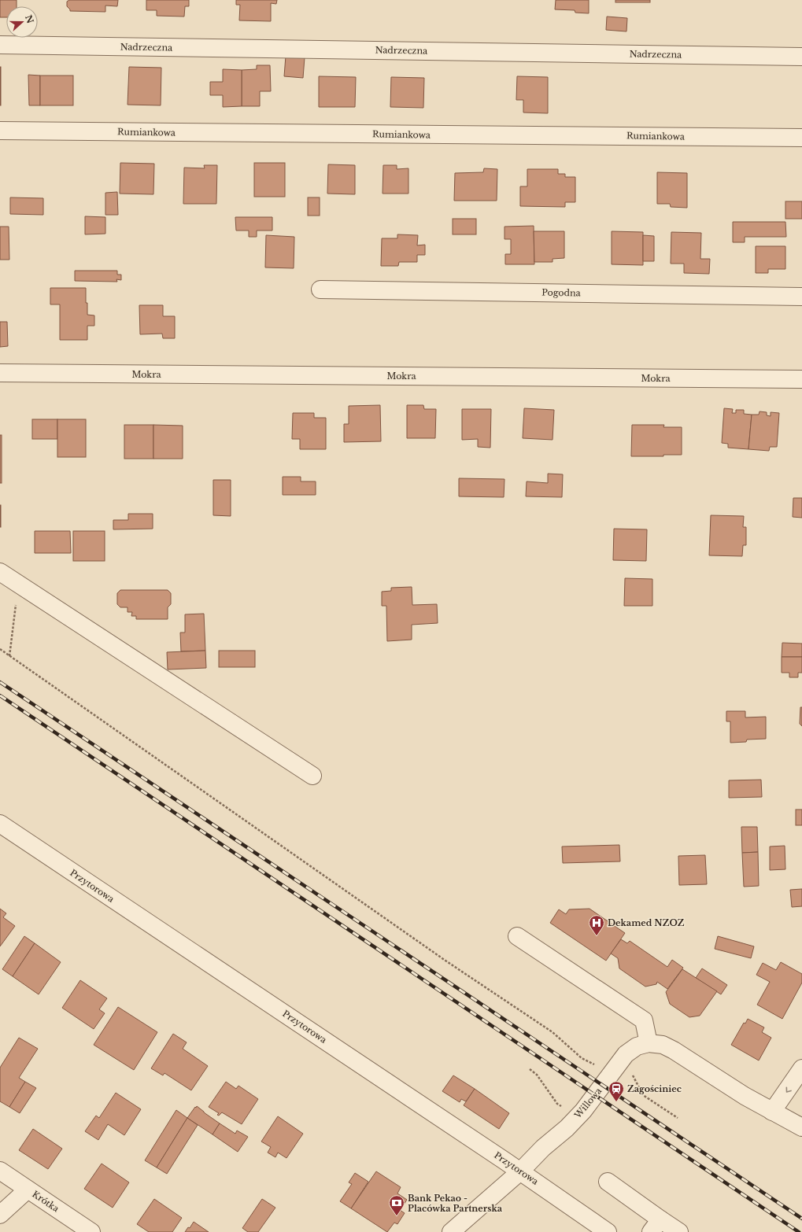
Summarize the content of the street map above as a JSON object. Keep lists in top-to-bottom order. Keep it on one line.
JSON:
{"streets":{"street":["Nadrzeczna","Rumiankowa","Pogodna","Mokra","Przytorowa","Willowa","Krótka"]},"crossings":[["Przytorowa","Willowa"]],"places":{"hospital":["Dekamed NZOZ"],"station":["Zagościniec"],"bank":["Bank Pekao - Placówka Partnerska"]},"north":"right"}
